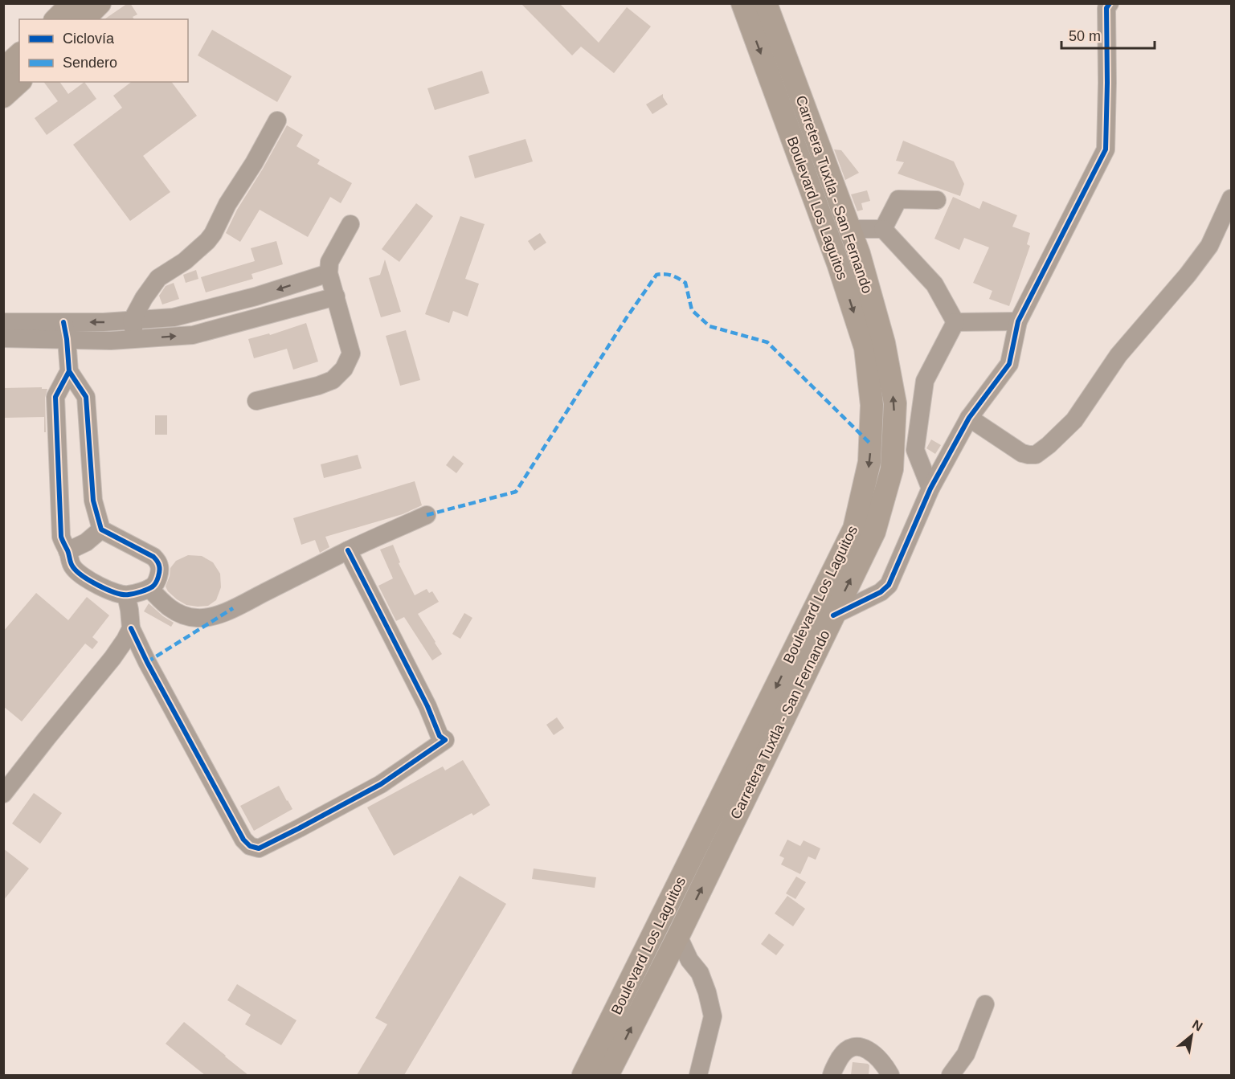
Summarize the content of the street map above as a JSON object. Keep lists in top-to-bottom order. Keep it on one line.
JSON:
{"streets":{"main road":["Carretera Tuxtla - San Fernando","Boulevard Los Laguitos"]},"crossings":[["Carretera Tuxtla - San Fernando","Boulevard Los Laguitos"]],"one_way":["Carretera Tuxtla - San Fernando","Boulevard Los Laguitos"],"legend":["Ciclovía","Sendero"],"scale_bar":"50 m","north":"top right"}
